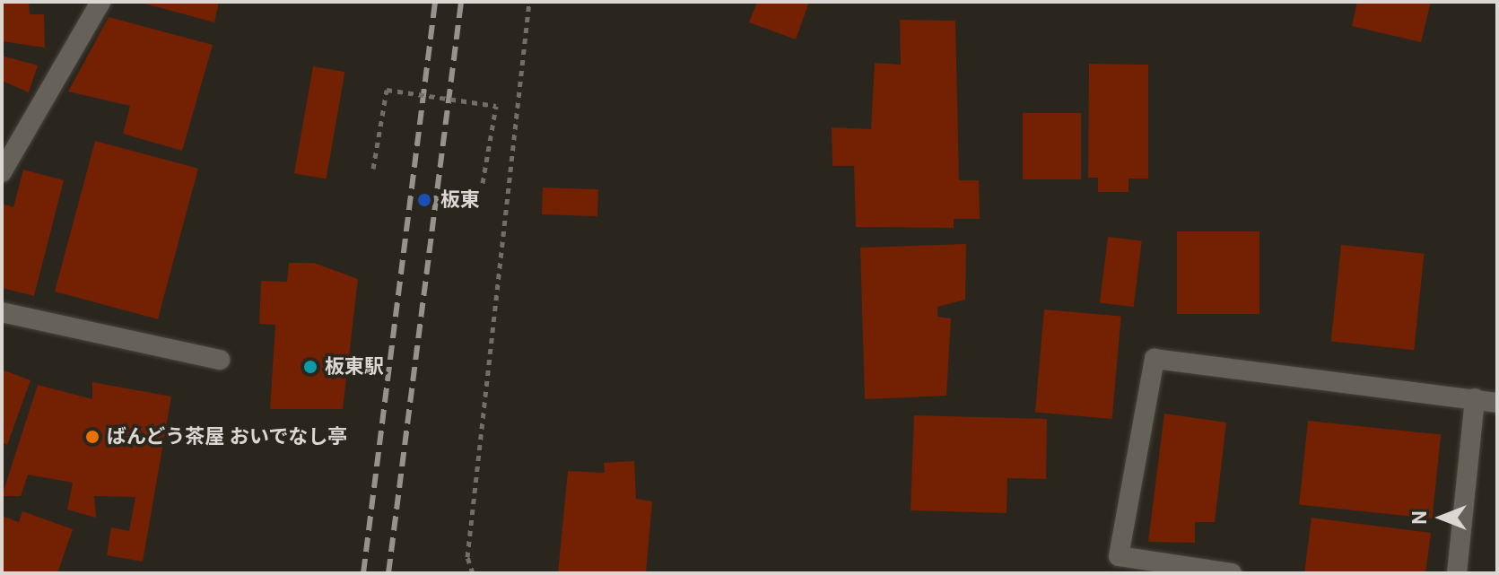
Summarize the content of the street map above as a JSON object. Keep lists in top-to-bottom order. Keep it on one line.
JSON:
{"places":["板東","板東駅","ばんどう茶屋 おいでなし亭"],"north":"left"}
